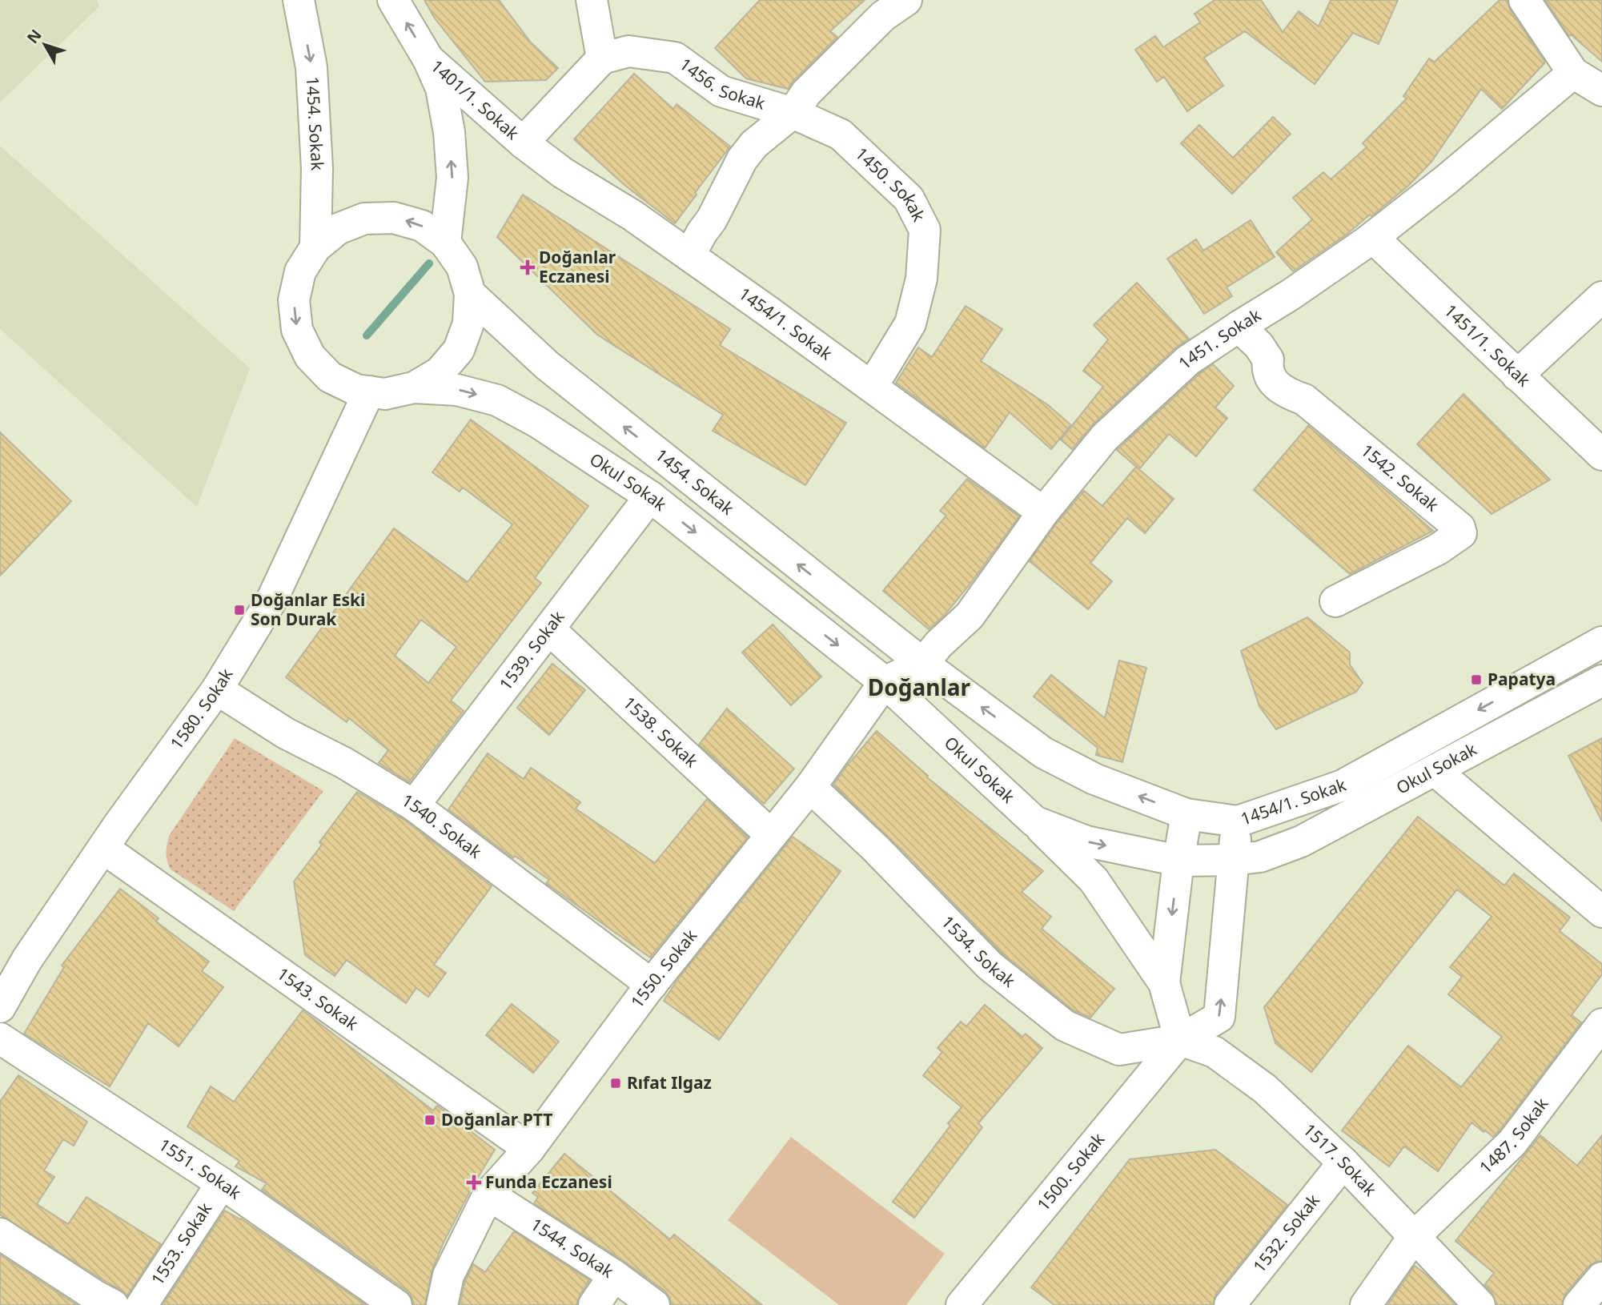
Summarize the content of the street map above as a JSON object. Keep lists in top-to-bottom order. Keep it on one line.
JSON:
{"streets":{"street":["1456. Sokak","1401/1. Sokak","1454. Sokak","1450. Sokak","1454/1. Sokak","1451. Sokak","1451/1. Sokak","1542. Sokak","Okul Sokak","1539. Sokak","1580. Sokak","1538. Sokak","1540. Sokak","1534. Sokak","1550. Sokak","1543. Sokak","1487. Sokak","1517. Sokak","1551. Sokak","1500. Sokak","1532. Sokak","1553. Sokak","1544. Sokak"]},"crossings":[["1456. Sokak","1450. Sokak"],["1456. Sokak","1454/1. Sokak"],["1401/1. Sokak","1454/1. Sokak"],["1454. Sokak","1454/1. Sokak"],["1454. Sokak","1451. Sokak"],["1454. Sokak","Okul Sokak"],["1454. Sokak","1580. Sokak"],["1454. Sokak","1550. Sokak"],["1450. Sokak","1454/1. Sokak"],["1454/1. Sokak","1451. Sokak"],["1454/1. Sokak","1550. Sokak"],["1451. Sokak","1451/1. Sokak"],["1451. Sokak","1542. Sokak"],["1451. Sokak","1550. Sokak"],["Okul Sokak","1539. Sokak"],["Okul Sokak","1580. Sokak"],["Okul Sokak","1550. Sokak"],["1539. Sokak","1538. Sokak"],["1539. Sokak","1540. Sokak"],["1580. Sokak","1540. Sokak"],["1580. Sokak","1543. Sokak"],["1538. Sokak","1550. Sokak"],["1540. Sokak","1550. Sokak"],["1534. Sokak","1550. Sokak"],["1534. Sokak","1517. Sokak"],["1534. Sokak","1500. Sokak"],["1550. Sokak","1543. Sokak"],["1550. Sokak","1544. Sokak"],["1487. Sokak","1517. Sokak"],["1517. Sokak","1500. Sokak"],["1517. Sokak","1532. Sokak"],["1551. Sokak","1553. Sokak"]],"one_way":["1401/1. Sokak","1454/1. Sokak","Okul Sokak"],"districts":["Doğanlar"],"places":{"health":["Doğanlar Eczanesi","Funda Eczanesi"],"transit":["Doğanlar Eski Son Durak","Papatya","Rıfat Ilgaz","Doğanlar PTT"]},"north":"top left"}
